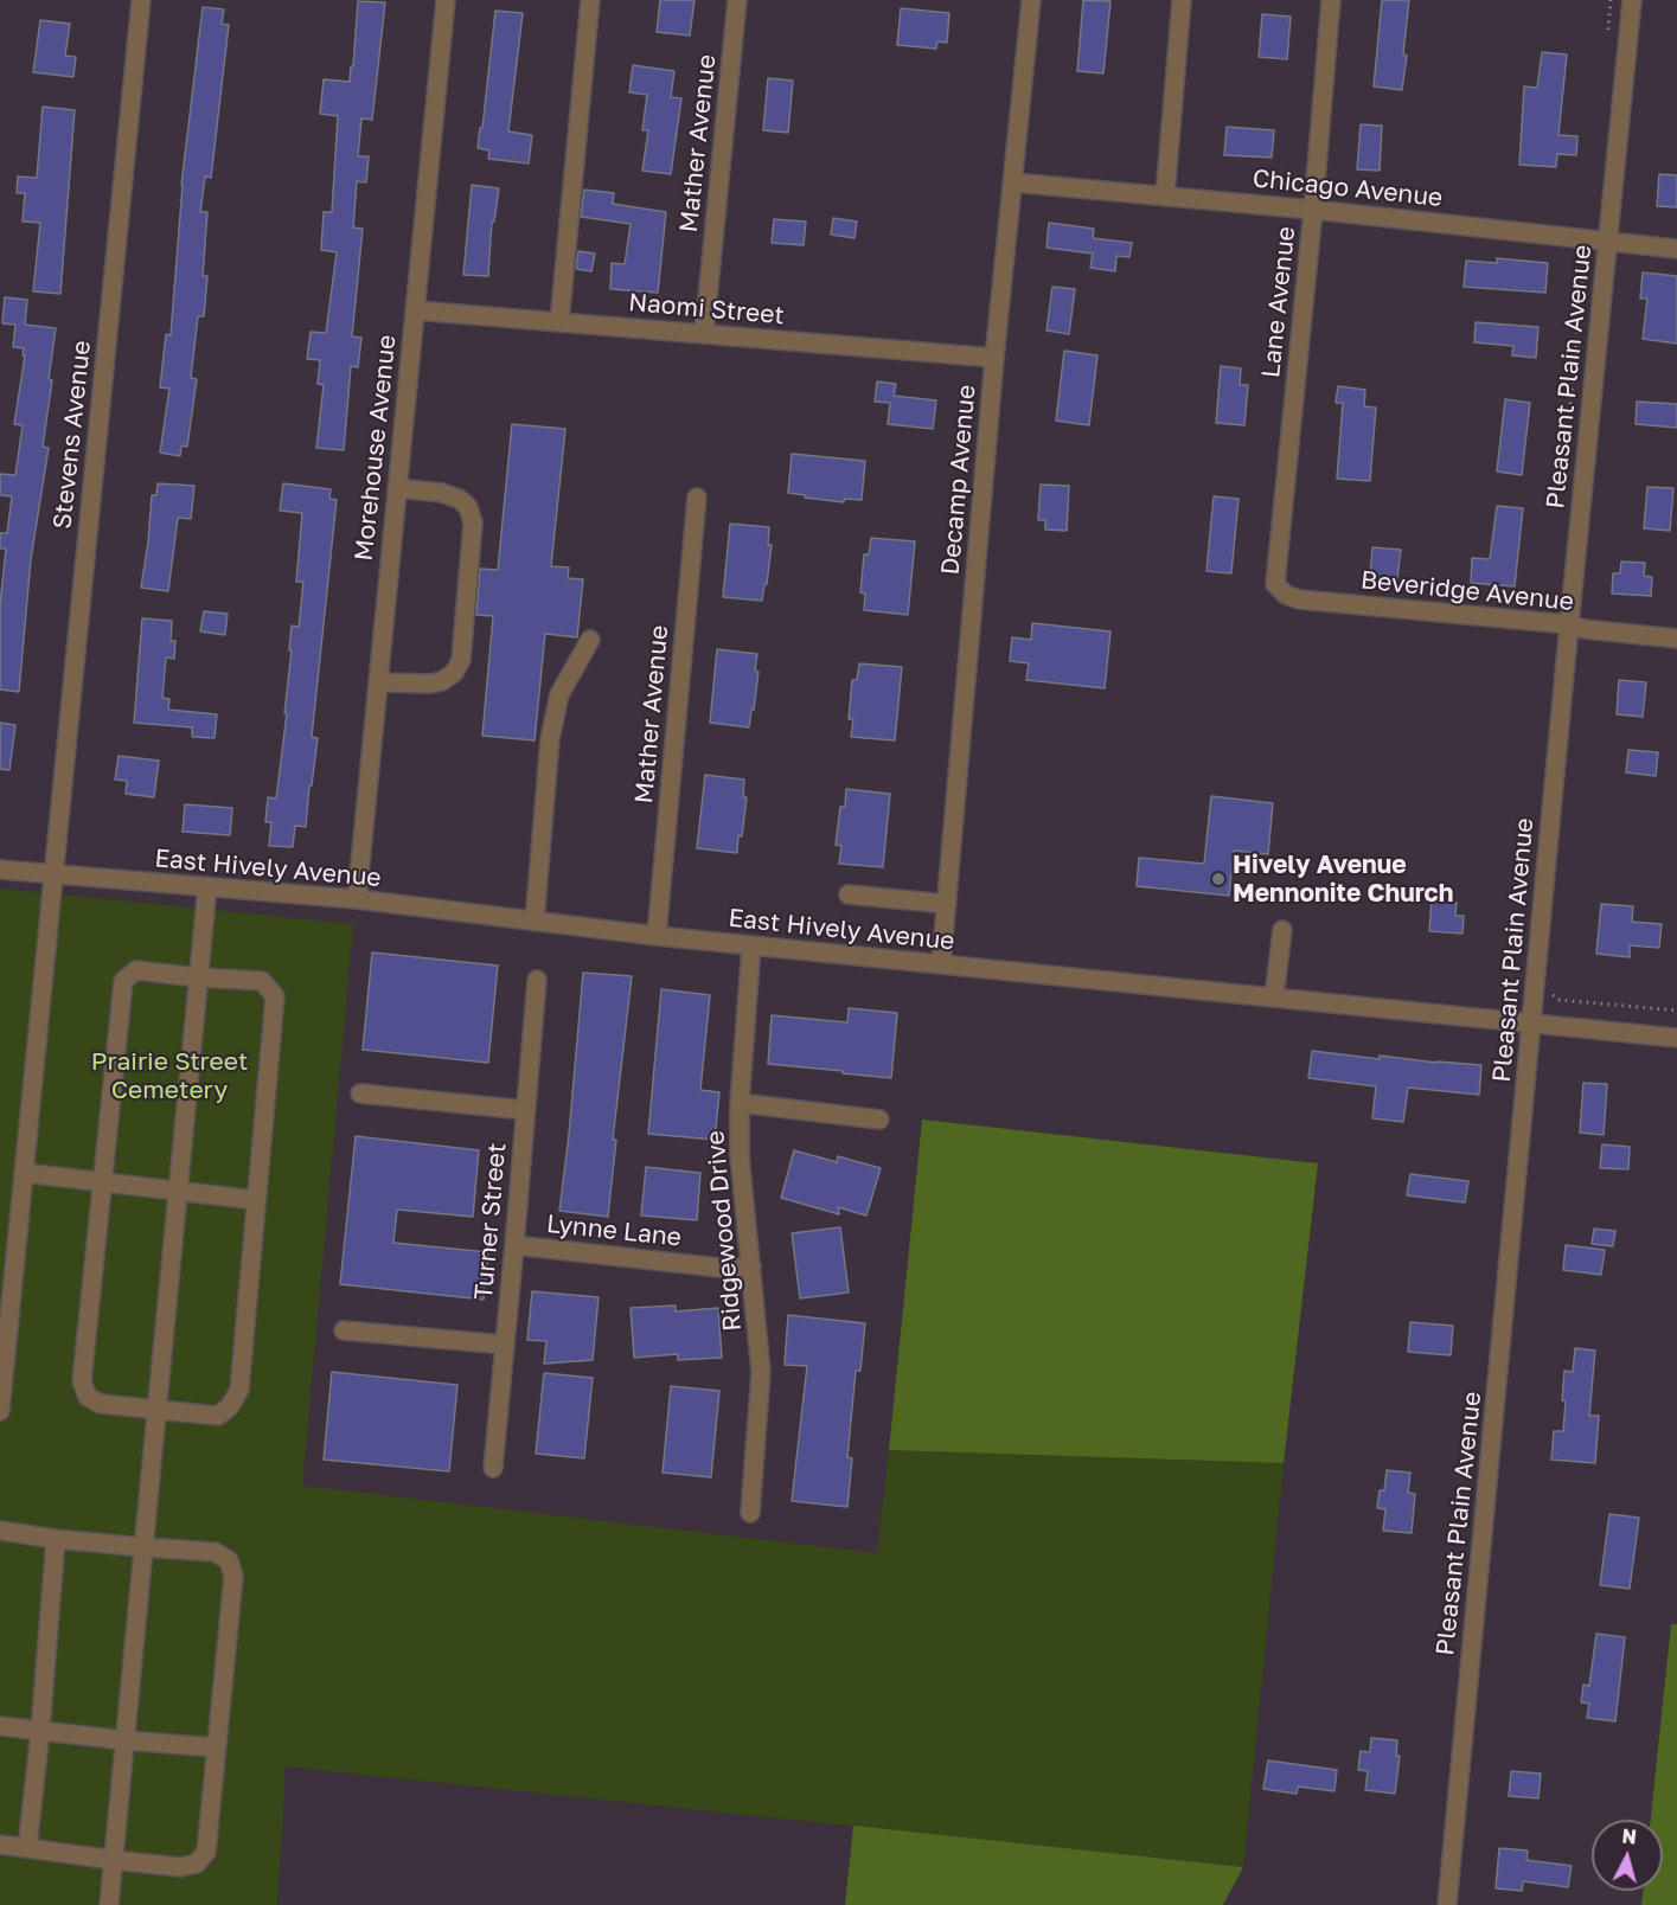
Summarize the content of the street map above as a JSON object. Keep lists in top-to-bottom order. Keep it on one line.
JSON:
{"streets":{"street":["Mather Avenue","Chicago Avenue","Lane Avenue","Naomi Street","Pleasant Plain Avenue","Stevens Avenue","Morehouse Avenue","Decamp Avenue","Beveridge Avenue","East Hively Avenue","Turner Street","Lynne Lane","Ridgewood Drive"]},"crossings":[["Mather Avenue","Naomi Street"],["Mather Avenue","East Hively Avenue"],["Chicago Avenue","Lane Avenue"],["Chicago Avenue","Pleasant Plain Avenue"],["Chicago Avenue","Decamp Avenue"],["Lane Avenue","Beveridge Avenue"],["Naomi Street","Morehouse Avenue"],["Naomi Street","Decamp Avenue"],["Pleasant Plain Avenue","Beveridge Avenue"],["Pleasant Plain Avenue","East Hively Avenue"],["Stevens Avenue","East Hively Avenue"],["Morehouse Avenue","East Hively Avenue"],["Decamp Avenue","East Hively Avenue"],["East Hively Avenue","Ridgewood Drive"],["Turner Street","Lynne Lane"],["Lynne Lane","Ridgewood Drive"]],"parks":["Prairie Street Cemetery"],"places":["Hively Avenue Mennonite Church"],"north":"top"}
